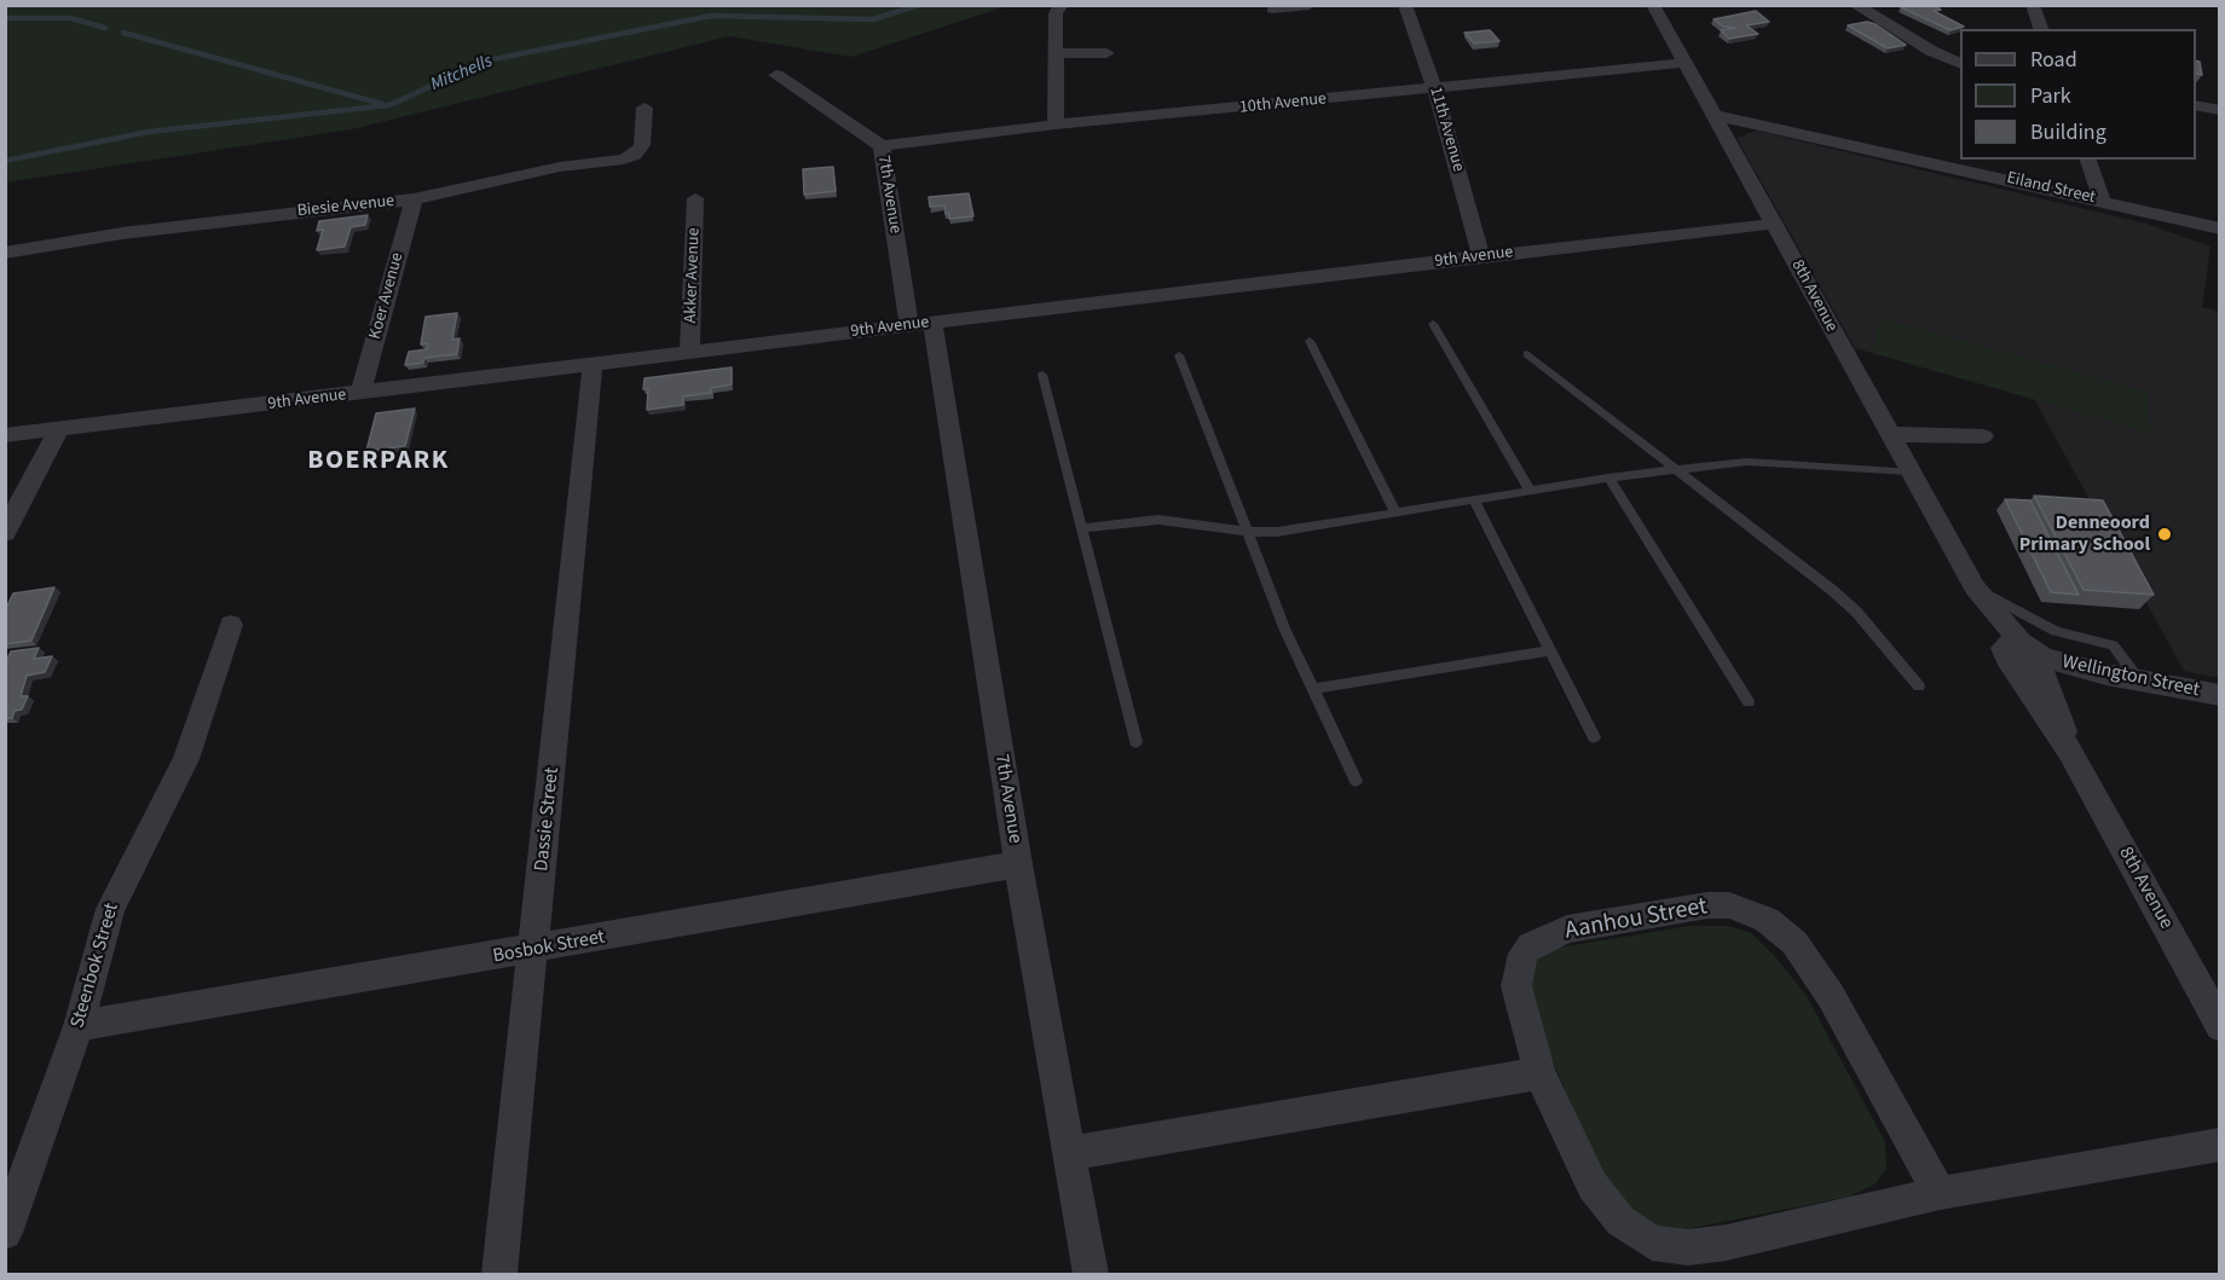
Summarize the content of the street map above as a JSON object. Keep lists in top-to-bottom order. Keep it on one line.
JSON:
{"streets":{"street":["10th Avenue","11th Avenue","Eiland Street","7th Avenue","Biesie Avenue","9th Avenue","Akker Avenue","Koer Avenue","8th Avenue","Wellington Street","Dassie Street","Aanhou Street","Bosbok Street","Steenbok Street"]},"crossings":[["10th Avenue","11th Avenue"],["10th Avenue","7th Avenue"],["10th Avenue","8th Avenue"],["11th Avenue","9th Avenue"],["Eiland Street","8th Avenue"],["7th Avenue","9th Avenue"],["7th Avenue","Bosbok Street"],["Biesie Avenue","Koer Avenue"],["9th Avenue","Akker Avenue"],["9th Avenue","Koer Avenue"],["9th Avenue","8th Avenue"],["9th Avenue","Dassie Street"],["8th Avenue","Wellington Street"],["Dassie Street","Bosbok Street"],["Bosbok Street","Steenbok Street"]],"districts":["BOERPARK"],"water":["Mitchells"],"places":["Denneoord Primary School"],"legend":["Road","Park","Building"]}
